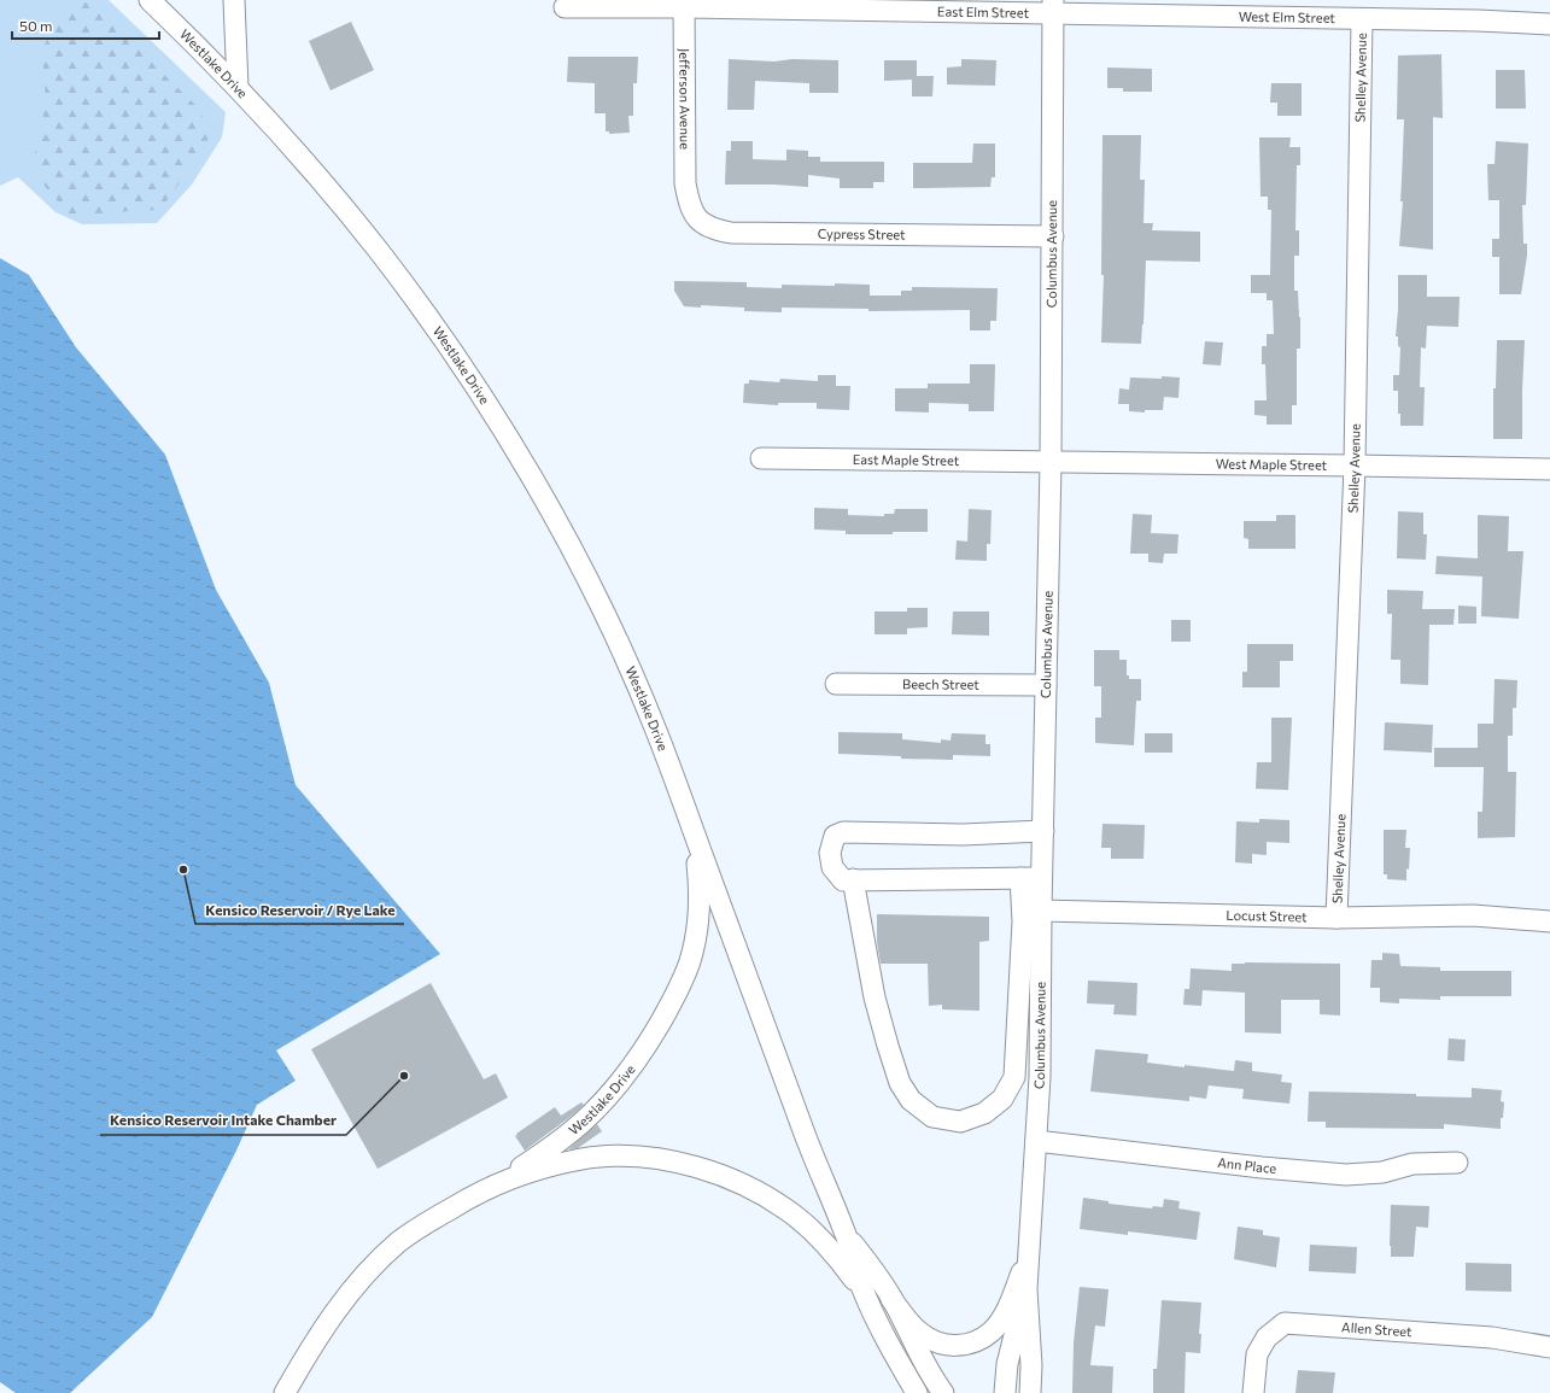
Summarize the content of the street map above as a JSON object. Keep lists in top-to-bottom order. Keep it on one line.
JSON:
{"streets":{"street":["East Elm Street","West Elm Street","Westlake Drive","Shelley Avenue","Jefferson Avenue","Cypress Street","Columbus Avenue","East Maple Street","West Maple Street","Beech Street","Locust Street","Ann Place","Allen Street"]},"crossings":[["East Elm Street","West Elm Street"],["East Elm Street","Jefferson Avenue"],["East Elm Street","Columbus Avenue"],["West Elm Street","Shelley Avenue"],["West Elm Street","Columbus Avenue"],["Shelley Avenue","West Maple Street"],["Shelley Avenue","Locust Street"],["Jefferson Avenue","Cypress Street"],["Cypress Street","Columbus Avenue"],["Columbus Avenue","East Maple Street"],["Columbus Avenue","West Maple Street"],["Columbus Avenue","Beech Street"],["Columbus Avenue","Locust Street"],["Columbus Avenue","Ann Place"],["East Maple Street","West Maple Street"]],"places":["Kensico Reservoir / Rye Lake","Kensico Reservoir Intake Chamber"],"scale_bar":"50 m"}
